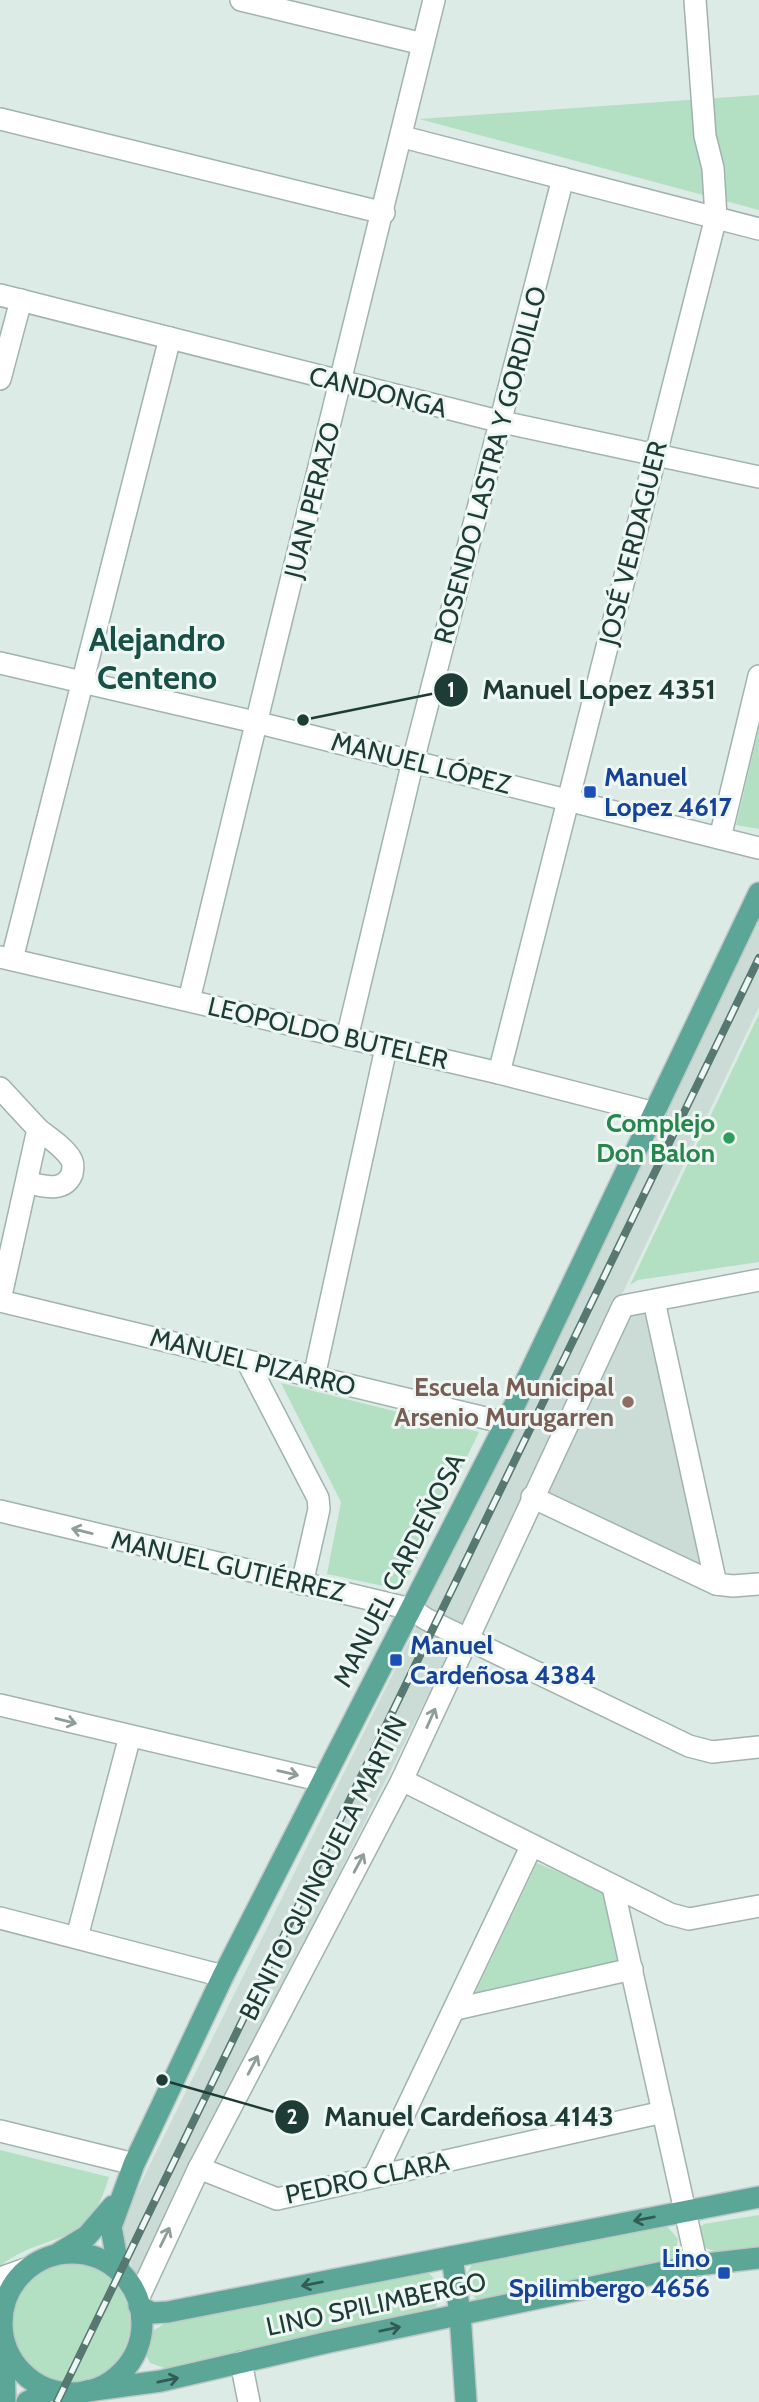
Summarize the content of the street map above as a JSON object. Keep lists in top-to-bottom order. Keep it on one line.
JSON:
{"streets":{"main road":["MANUEL CARDEÑOSA","LINO SPILIMBERGO"],"street":["CANDONGA","ROSENDO LASTRA Y GORDILLO","JUAN PERAZO","JOSÉ VERDAGUER","MANUEL LÓPEZ","LEOPOLDO BUTELER","MANUEL PIZARRO","MANUEL GUTIÉRREZ","BENITO QUINQUELA MARTÍN","PEDRO CLARA"]},"crossings":[["CANDONGA","ROSENDO LASTRA Y GORDILLO"],["CANDONGA","JUAN PERAZO"],["CANDONGA","JOSÉ VERDAGUER"],["ROSENDO LASTRA Y GORDILLO","MANUEL LÓPEZ"],["ROSENDO LASTRA Y GORDILLO","LEOPOLDO BUTELER"],["JUAN PERAZO","MANUEL LÓPEZ"],["JUAN PERAZO","LEOPOLDO BUTELER"],["JOSÉ VERDAGUER","MANUEL LÓPEZ"],["JOSÉ VERDAGUER","LEOPOLDO BUTELER"],["LEOPOLDO BUTELER","MANUEL CARDEÑOSA"],["MANUEL PIZARRO","MANUEL CARDEÑOSA"],["MANUEL GUTIÉRREZ","MANUEL CARDEÑOSA"],["MANUEL GUTIÉRREZ","BENITO QUINQUELA MARTÍN"],["MANUEL CARDEÑOSA","BENITO QUINQUELA MARTÍN"],["MANUEL CARDEÑOSA","LINO SPILIMBERGO"],["BENITO QUINQUELA MARTÍN","PEDRO CLARA"],["BENITO QUINQUELA MARTÍN","LINO SPILIMBERGO"]],"districts":["Alejandro Centeno"],"places":{"other":["Manuel Lopez 4351","Complejo Don Balon","Escuela Municipal Arsenio Murugarren","Manuel Cardeñosa 4143"],"transit":["Manuel Lopez 4617","Manuel Cardeñosa 4384","Lino Spilimbergo 4656"]}}
